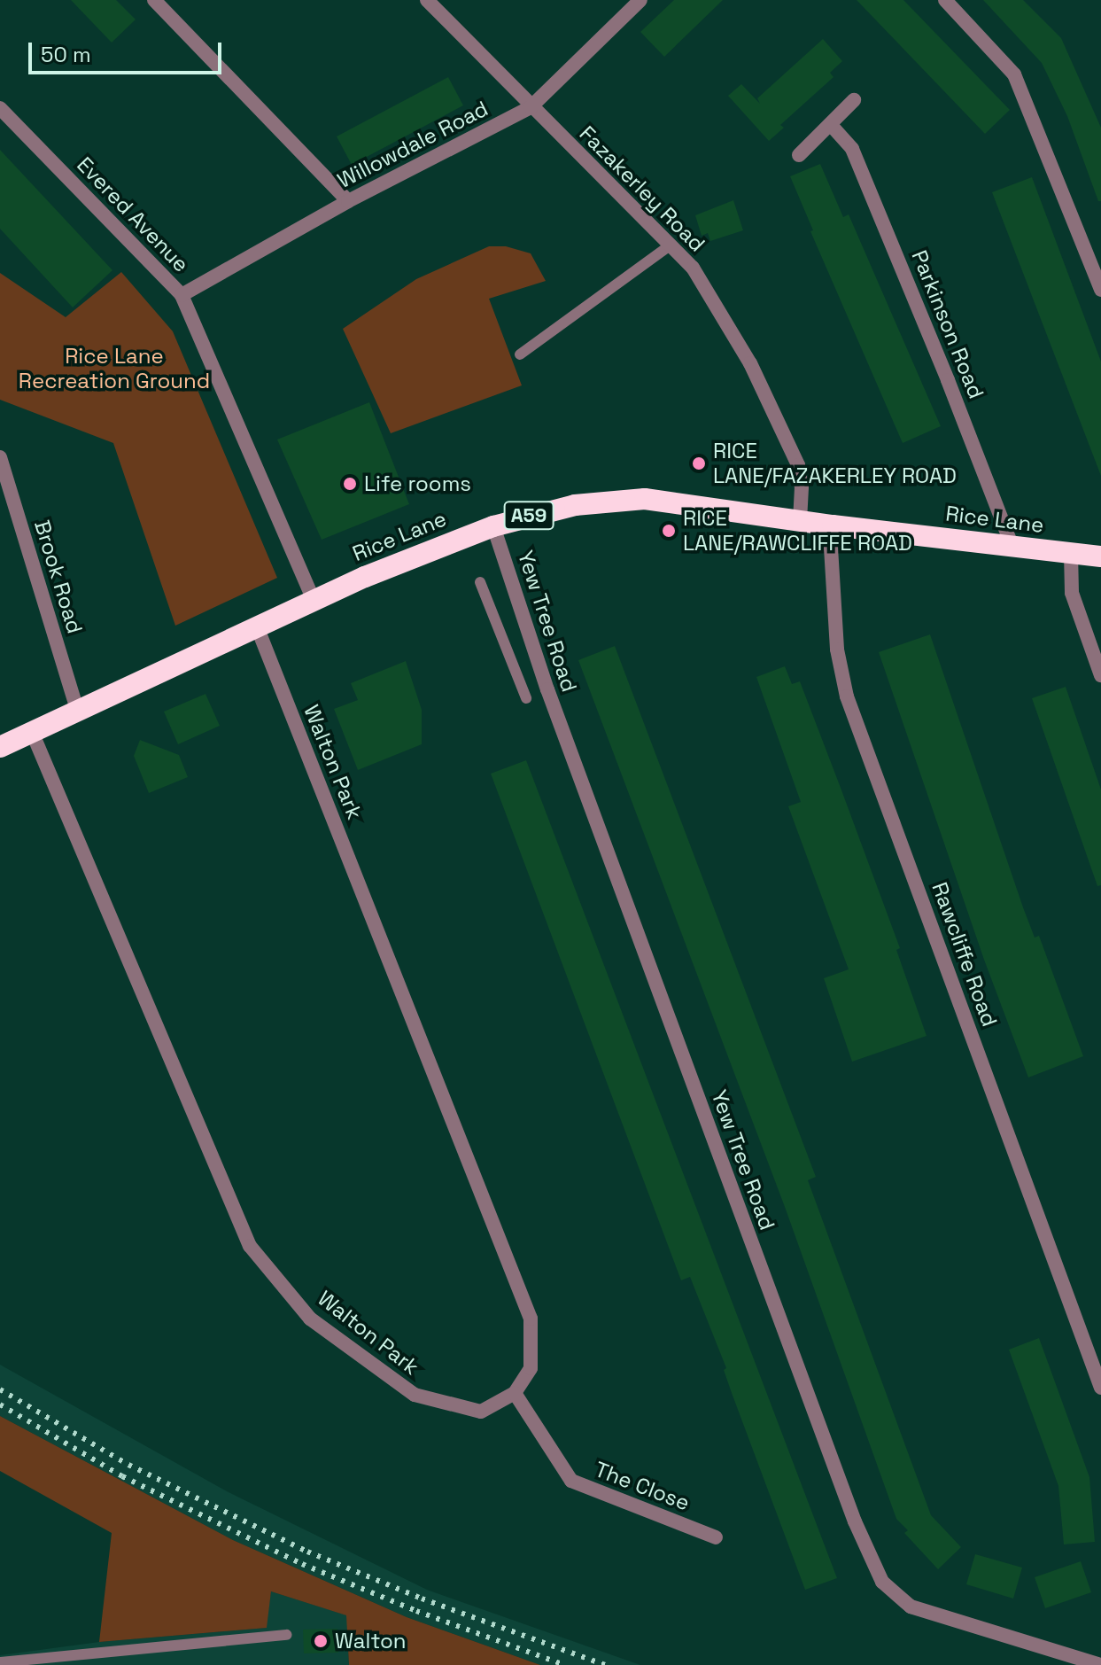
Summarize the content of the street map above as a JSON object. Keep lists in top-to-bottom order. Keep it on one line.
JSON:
{"streets":{"highway":["A59","Rice Lane"],"street":["Willowdale Road","Fazakerley Road","Evered Avenue","Parkinson Road","Brook Road","Yew Tree Road","Walton Park","Rawcliffe Road","The Close"]},"crossings":[["Willowdale Road","Fazakerley Road"],["Willowdale Road","Evered Avenue"],["Fazakerley Road","Rice Lane"],["Evered Avenue","Rice Lane"],["Parkinson Road","Rice Lane"],["Rice Lane","Brook Road"],["Rice Lane","Yew Tree Road"],["Rice Lane","Walton Park"],["Rice Lane","Rawcliffe Road"],["Walton Park","The Close"]],"parks":["Rice Lane Recreation Ground"],"places":["RICE LANE/FAZAKERLEY ROAD","Life rooms","RICE LANE/RAWCLIFFE ROAD","Walton"],"scale_bar":"50 m"}
